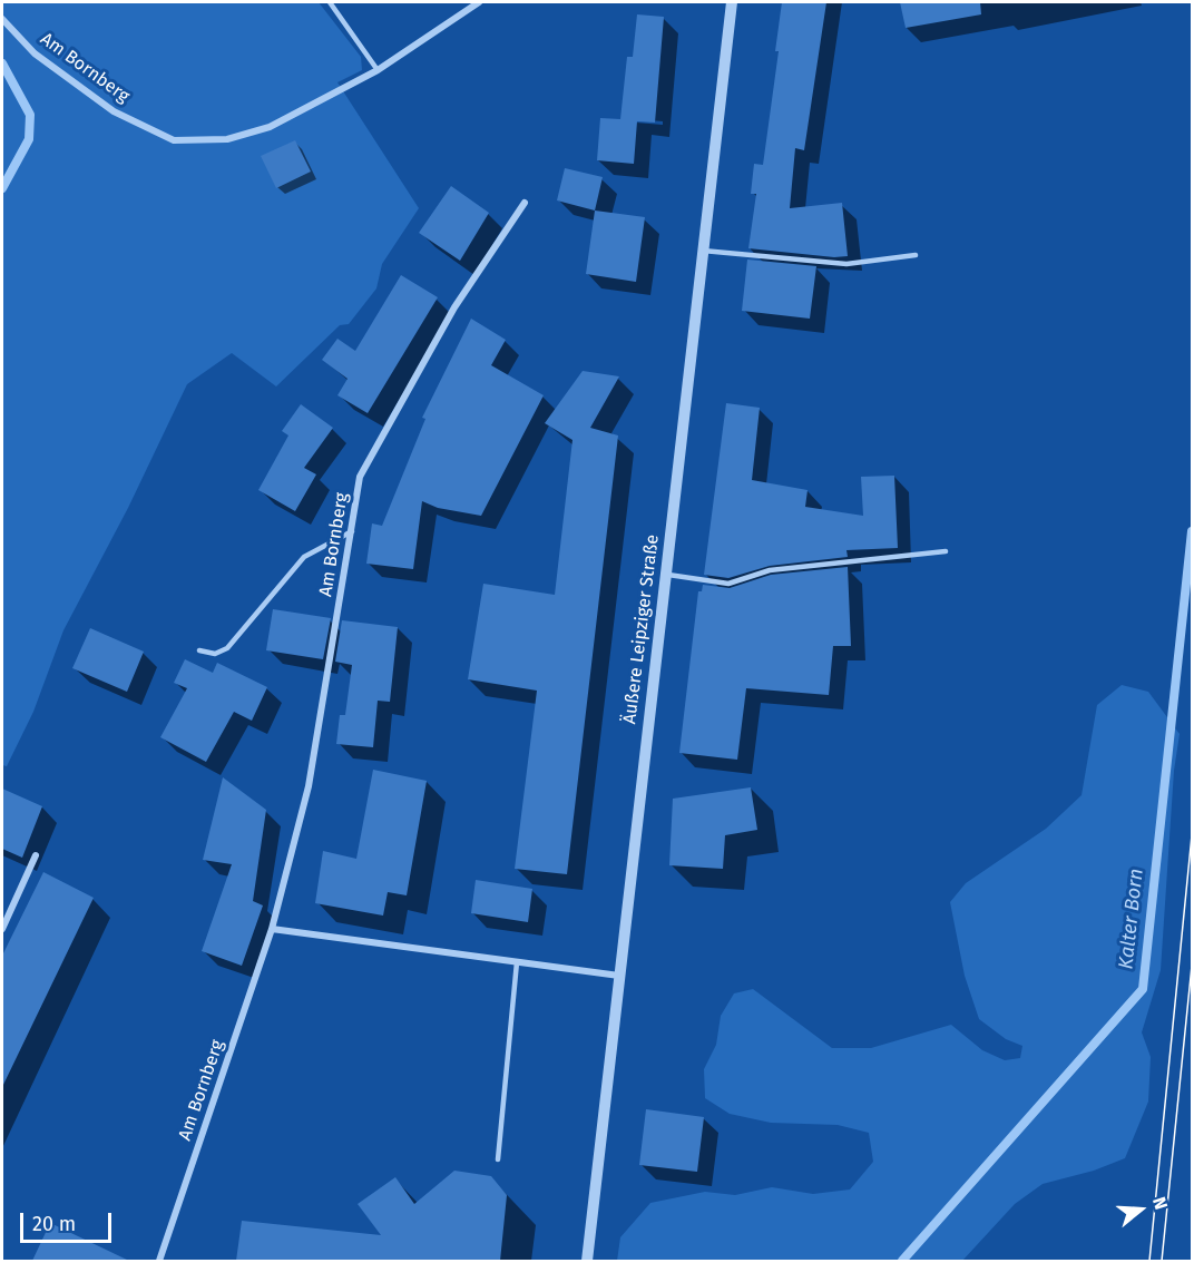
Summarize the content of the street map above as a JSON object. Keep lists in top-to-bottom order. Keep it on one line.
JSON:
{"streets":{"street":["Am Bornberg","Äußere Leipziger Straße"]},"water":["Kalter Born"],"scale_bar":"20 m","north":"right"}
